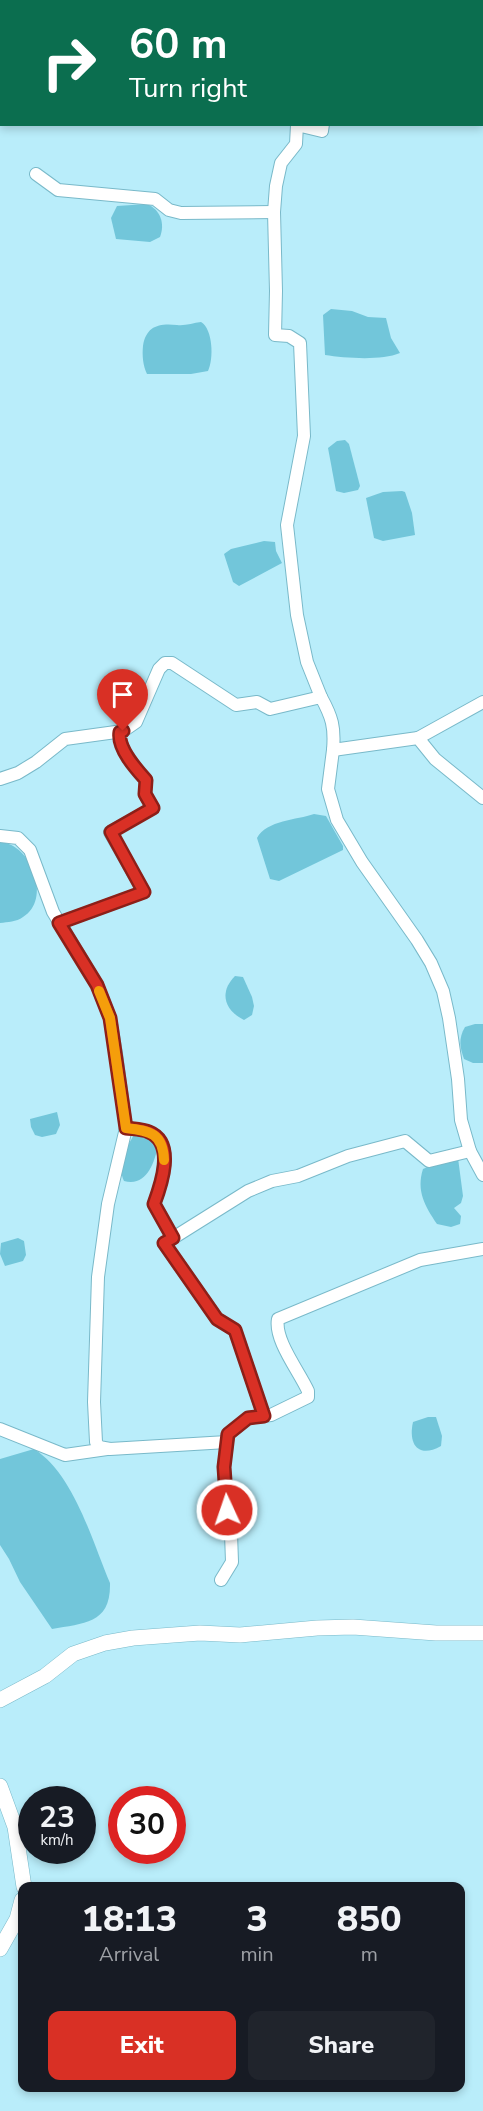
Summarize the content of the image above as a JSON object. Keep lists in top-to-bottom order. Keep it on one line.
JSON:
{"page":{"turn":["60 m","Turn right"],"speed":"23 km/h","limit":"30","eta":["18:13","Arrival","3","min","850","m"],"buttons":["Exit","Share"]}}
